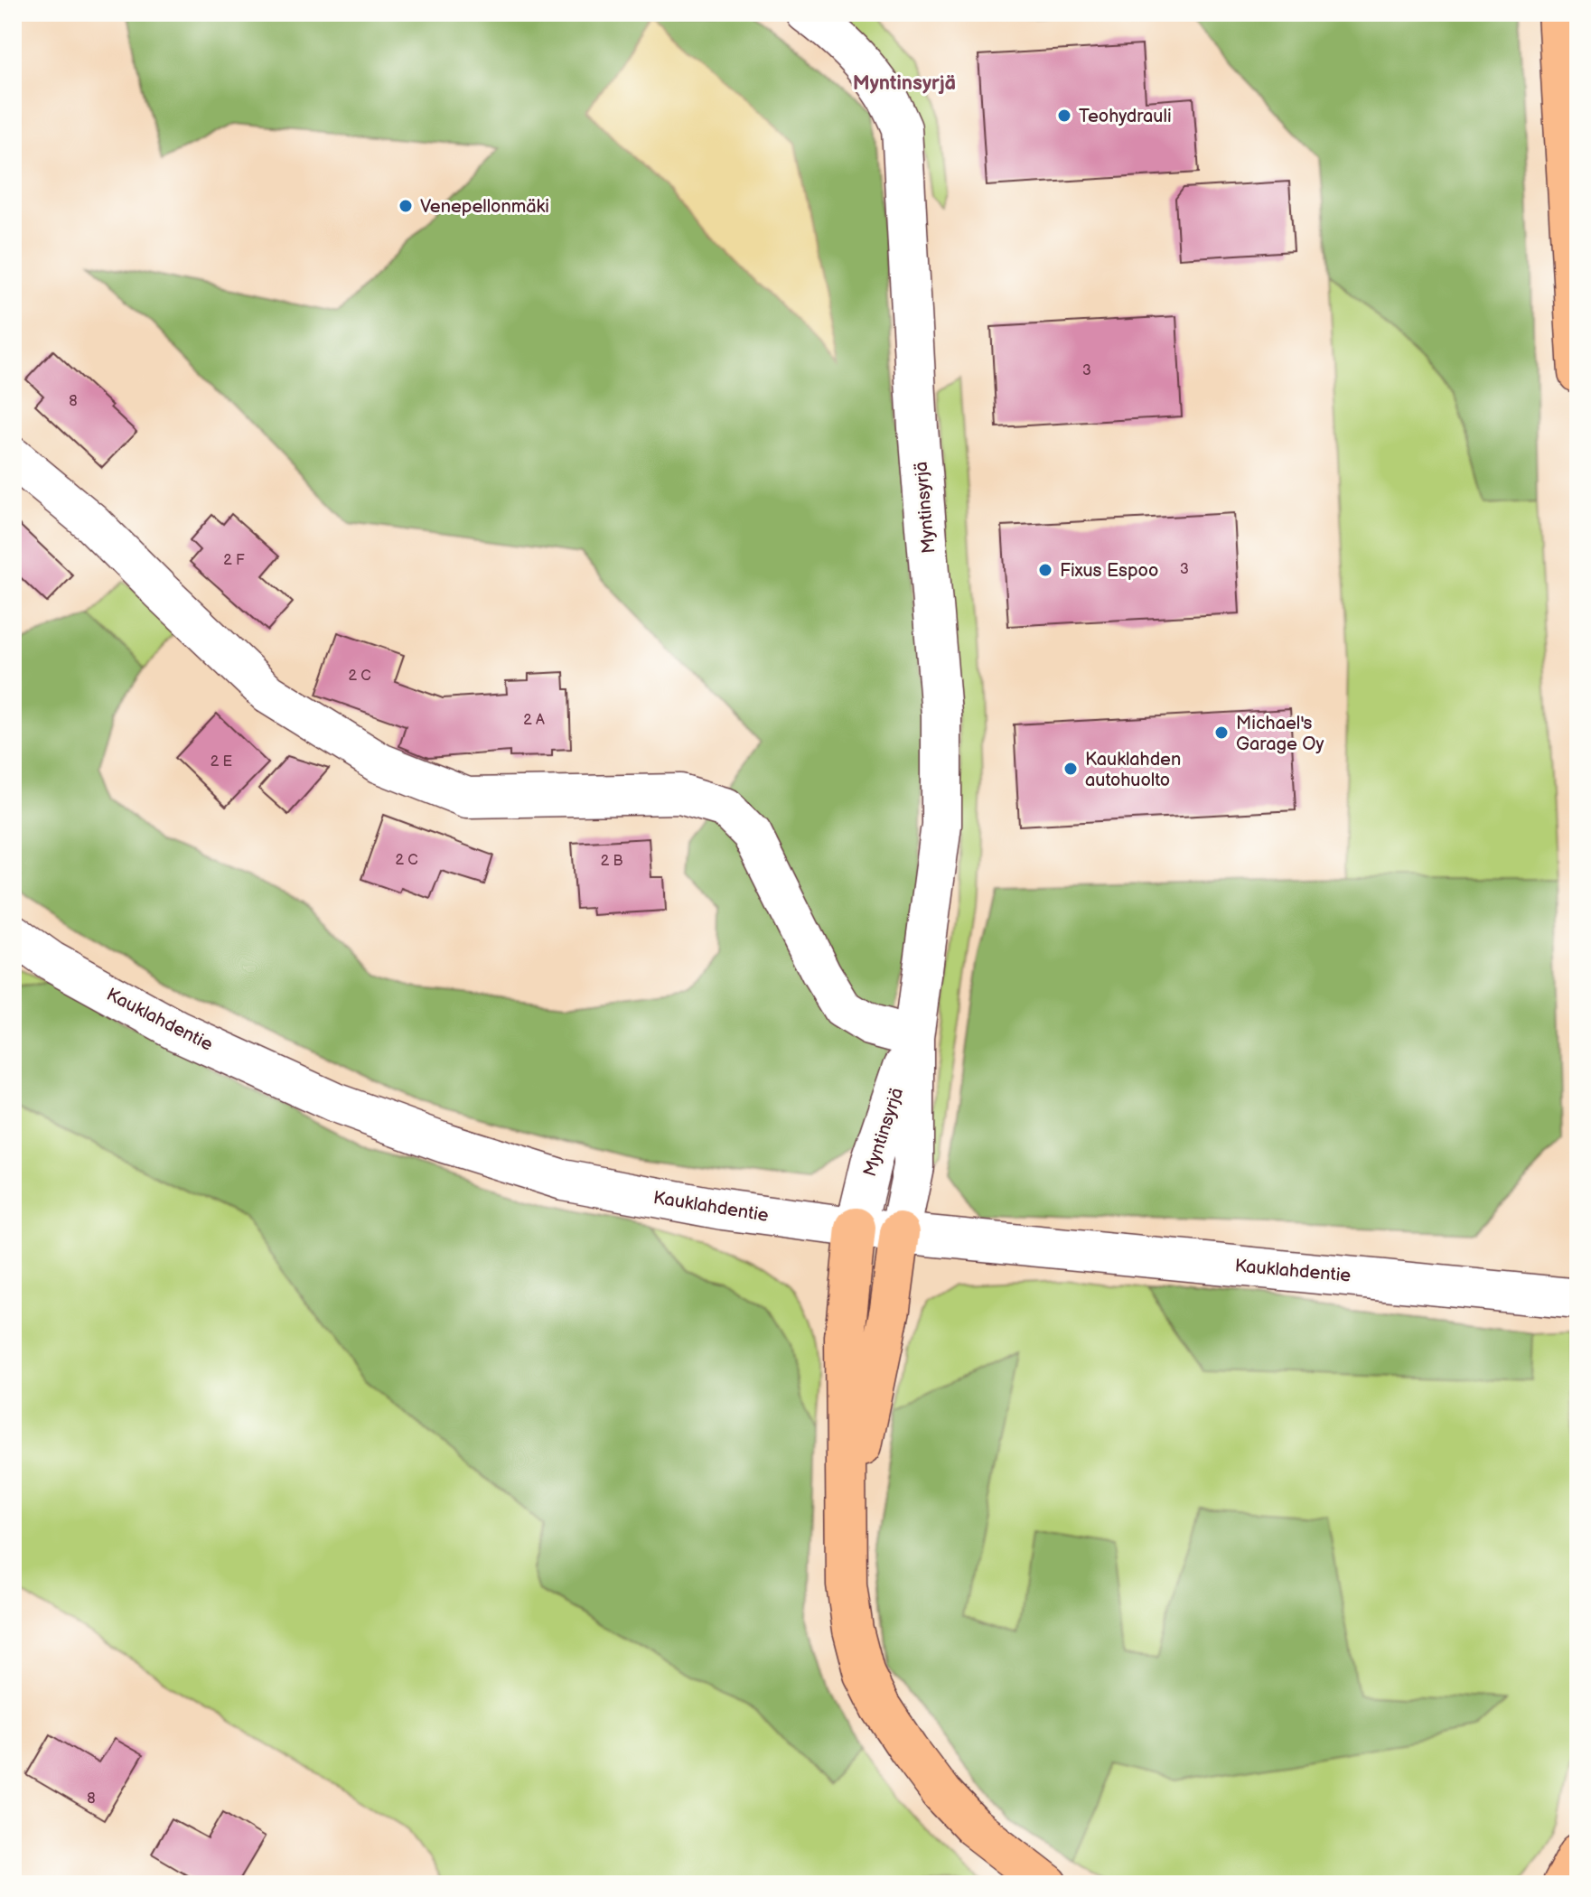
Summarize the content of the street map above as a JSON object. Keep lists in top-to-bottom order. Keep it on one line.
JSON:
{"streets":{"street":["Myntinsyrjä","Kauklahdentie"]},"crossings":[["Myntinsyrjä","Kauklahdentie"]],"districts":["Myntinsyrjä"],"places":["Teohydrauli","Venepellonmäki","Fixus Espoo","Michael's Garage Oy","Kauklahden autohuolto"],"house_numbers":["3","8","2 F","3","2 C","2 A","2 E","2 C","2 B","8"]}
